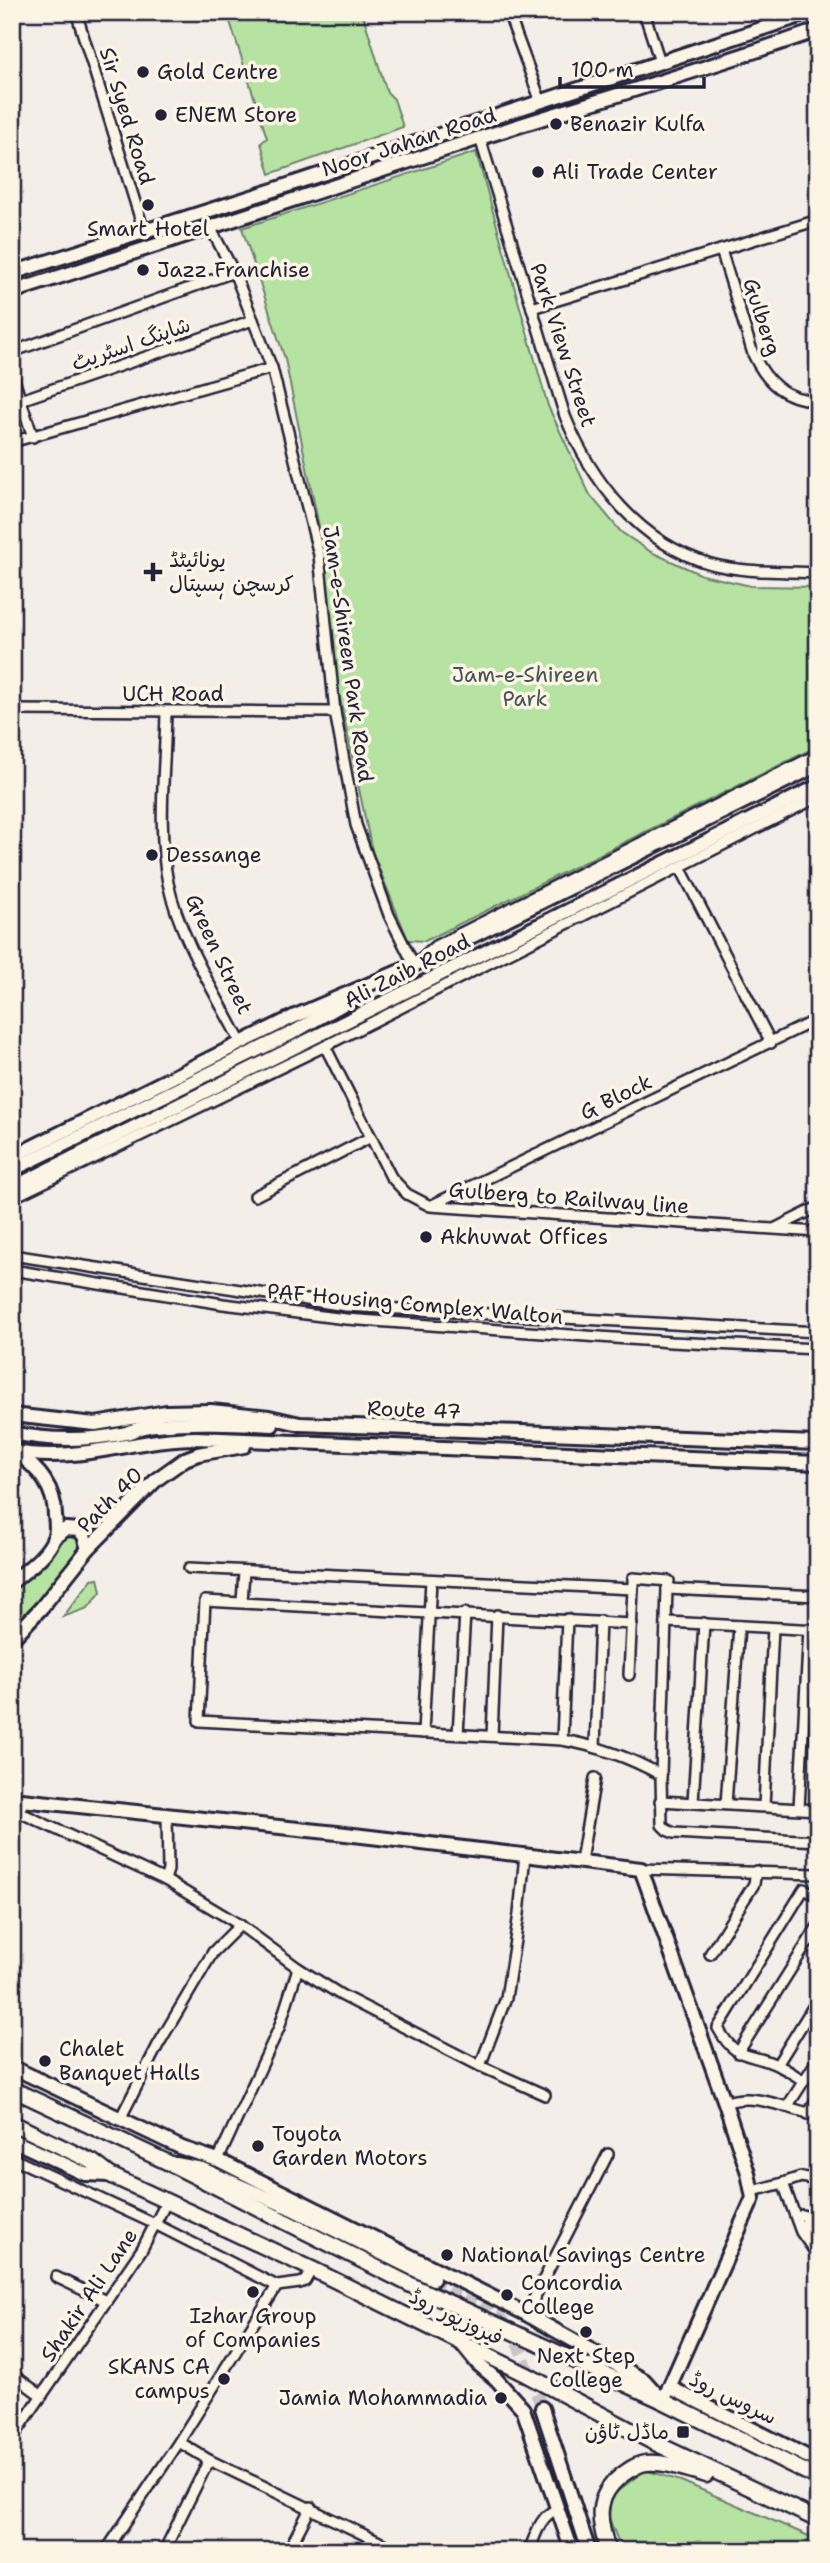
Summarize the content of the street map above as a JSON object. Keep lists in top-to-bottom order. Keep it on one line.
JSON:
{"streets":{"main road":["فیروزپور روڈ"],"street":["Sir Syed Road","Noor Jahan Road","Gulberg","شاپنگ اسٹریٹ","Park View Street","Jam-e-Shireen Park Road","UCH Road","Green Street","Ali Zaib Road","G Block","Gulberg to Railway line","PAF Housing Complex Walton","Route 47","Path 40","Shakir Ali Lane","سروس روڈ"]},"crossings":[["Sir Syed Road","Noor Jahan Road"],["Noor Jahan Road","Park View Street"],["Noor Jahan Road","Jam-e-Shireen Park Road"],["شاپنگ اسٹریٹ","Jam-e-Shireen Park Road"],["Jam-e-Shireen Park Road","UCH Road"],["Jam-e-Shireen Park Road","Ali Zaib Road"],["UCH Road","Green Street"],["Green Street","Ali Zaib Road"],["G Block","Gulberg to Railway line"],["Route 47","Path 40"],["Shakir Ali Lane","فیروزپور روڈ"],["فیروزپور روڈ","سروس روڈ"]],"parks":["Jam-e-Shireen Park"],"places":{"other":["Gold Centre","ENEM Store","Benazir Kulfa","Ali Trade Center","Smart Hotel","Jazz Franchise","Dessange","Akhuwat Offices","Chalet Banquet Halls","Toyota Garden Motors","National Savings Centre","Izhar Group of Companies","Concordia College","Next Step College","SKANS CA campus","Jamia Mohammadia"],"health":["یونائیٹڈ کرسچن ہسپتال"],"transit":["ماڈل ٹاؤن"]},"scale_bar":"100 m"}
